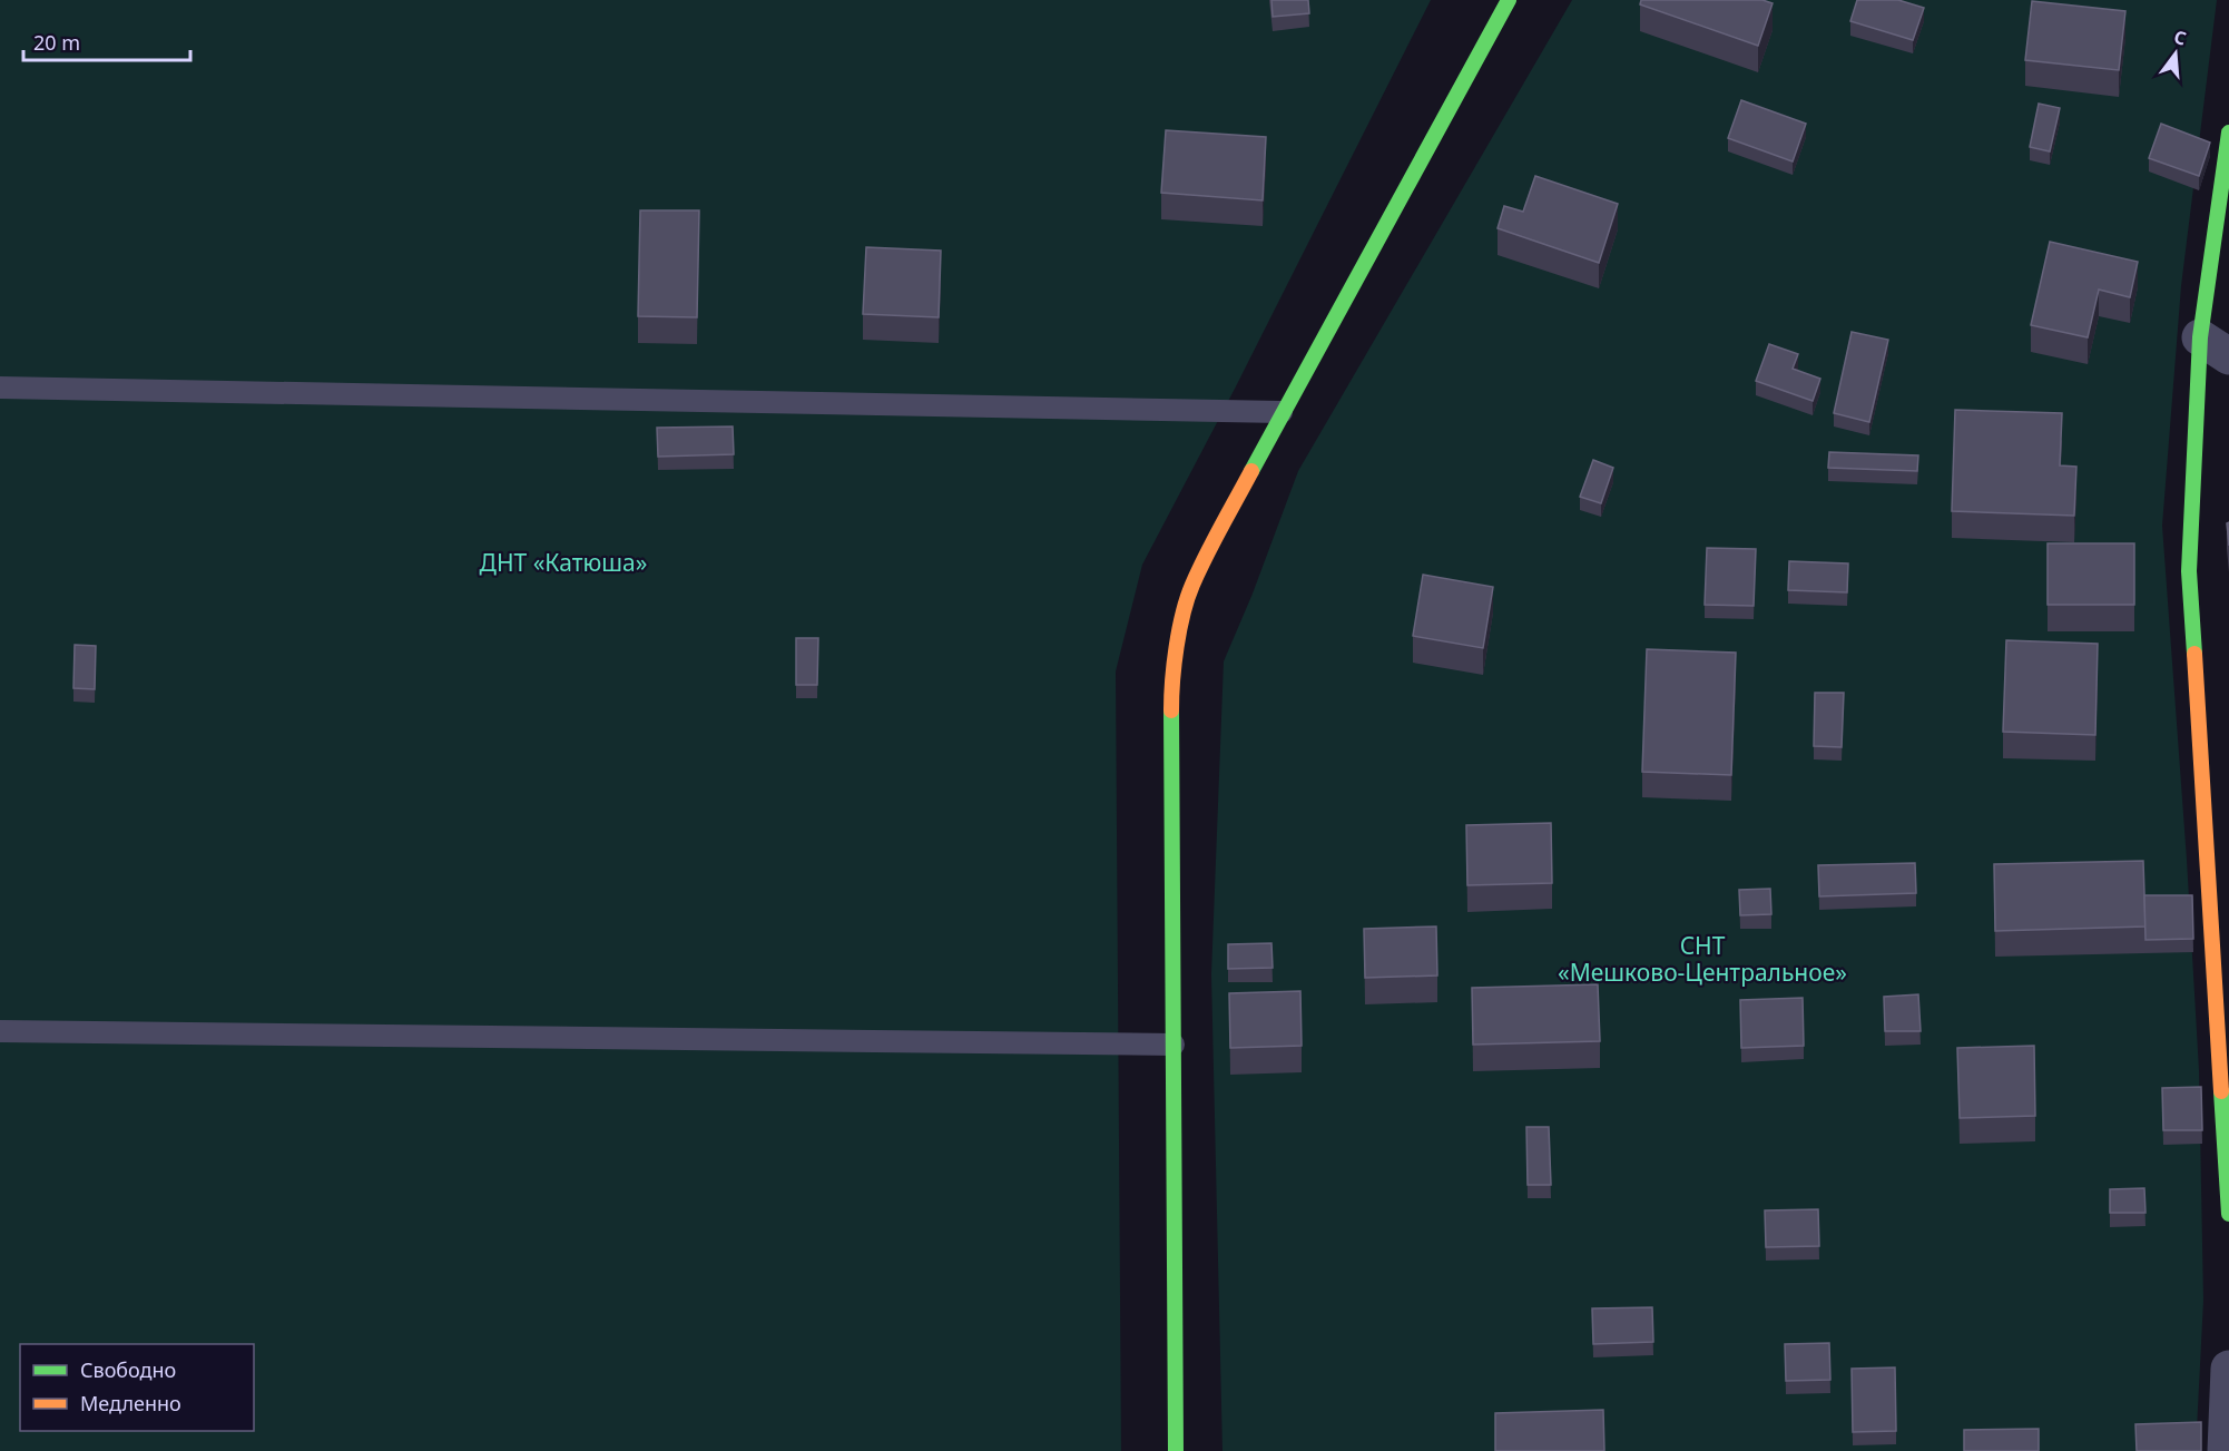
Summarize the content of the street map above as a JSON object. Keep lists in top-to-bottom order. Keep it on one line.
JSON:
{"parks":["ДНТ «Катюша»","СНТ «Мешково-Центральное»"],"legend":["Свободно","Медленно"],"scale_bar":"20 m","north":"top"}
